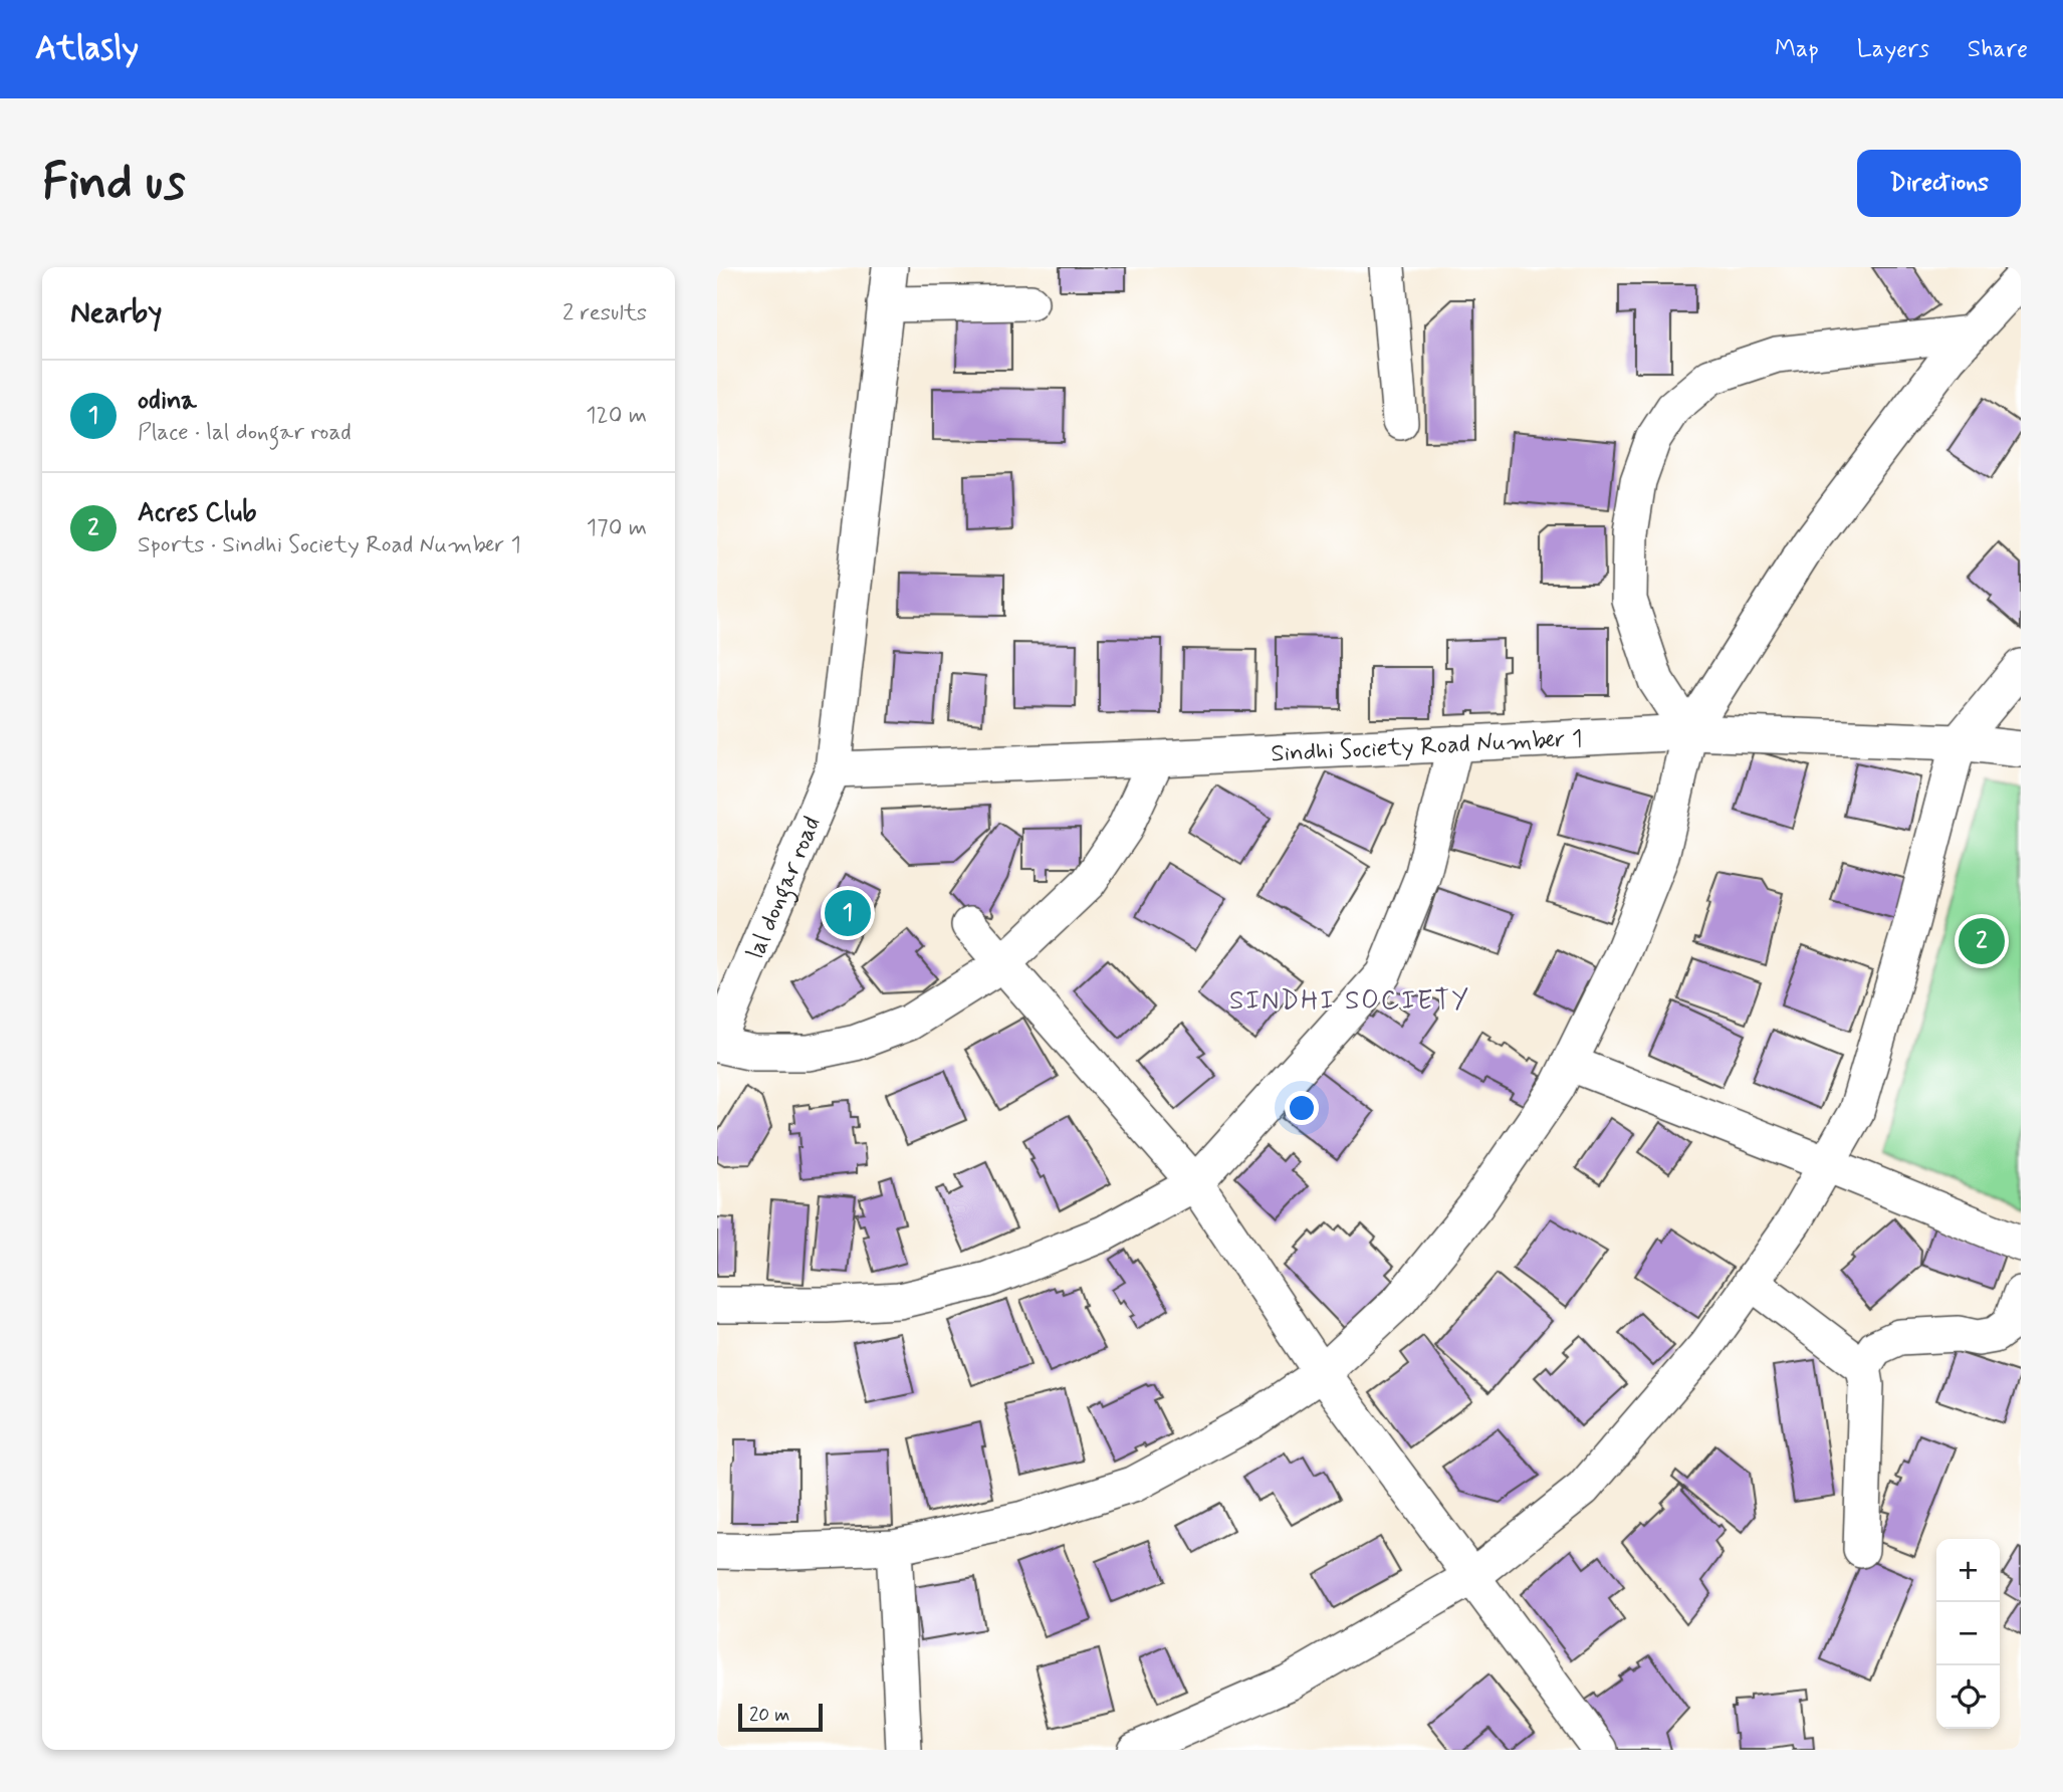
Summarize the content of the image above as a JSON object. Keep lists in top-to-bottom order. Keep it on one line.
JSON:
{"streets":{"street":["Sindhi Society Road Number 1","lal dongar road"]},"crossings":[["Sindhi Society Road Number 1","lal dongar road"]],"districts":["SINDHI SOCIETY"],"scale_bar":"20 m","page":{"header":"Atlasly","nav":["Map","Layers","Share"],"buttons":"Directions","title":"Find us","heading":["Nearby","2 results"],"list":[{"mark":"1","name":"odina","note":"Place · lal dongar road","value":"120 m"},{"mark":"2","name":"Acres Club","note":"Sports · Sindhi Society Road Number 1","value":"170 m"}],"pins":["1","2"],"map_buttons":["+","−"],"scale":"20 m"}}
